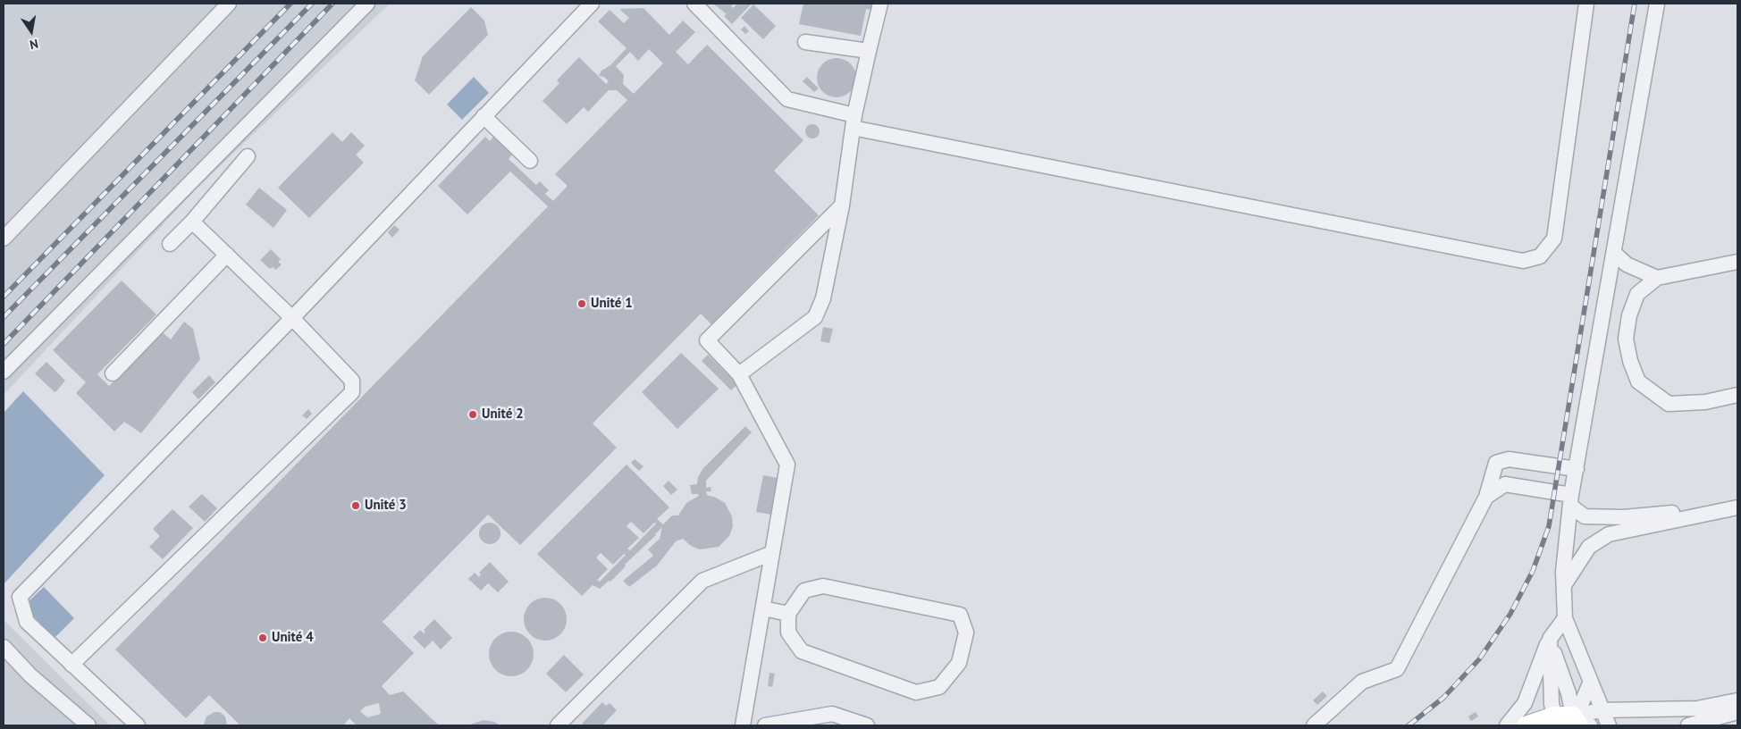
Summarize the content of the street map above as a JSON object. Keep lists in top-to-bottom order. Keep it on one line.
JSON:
{"places":["Unité 1","Unité 2","Unité 3","Unité 4"],"north":"bottom"}
